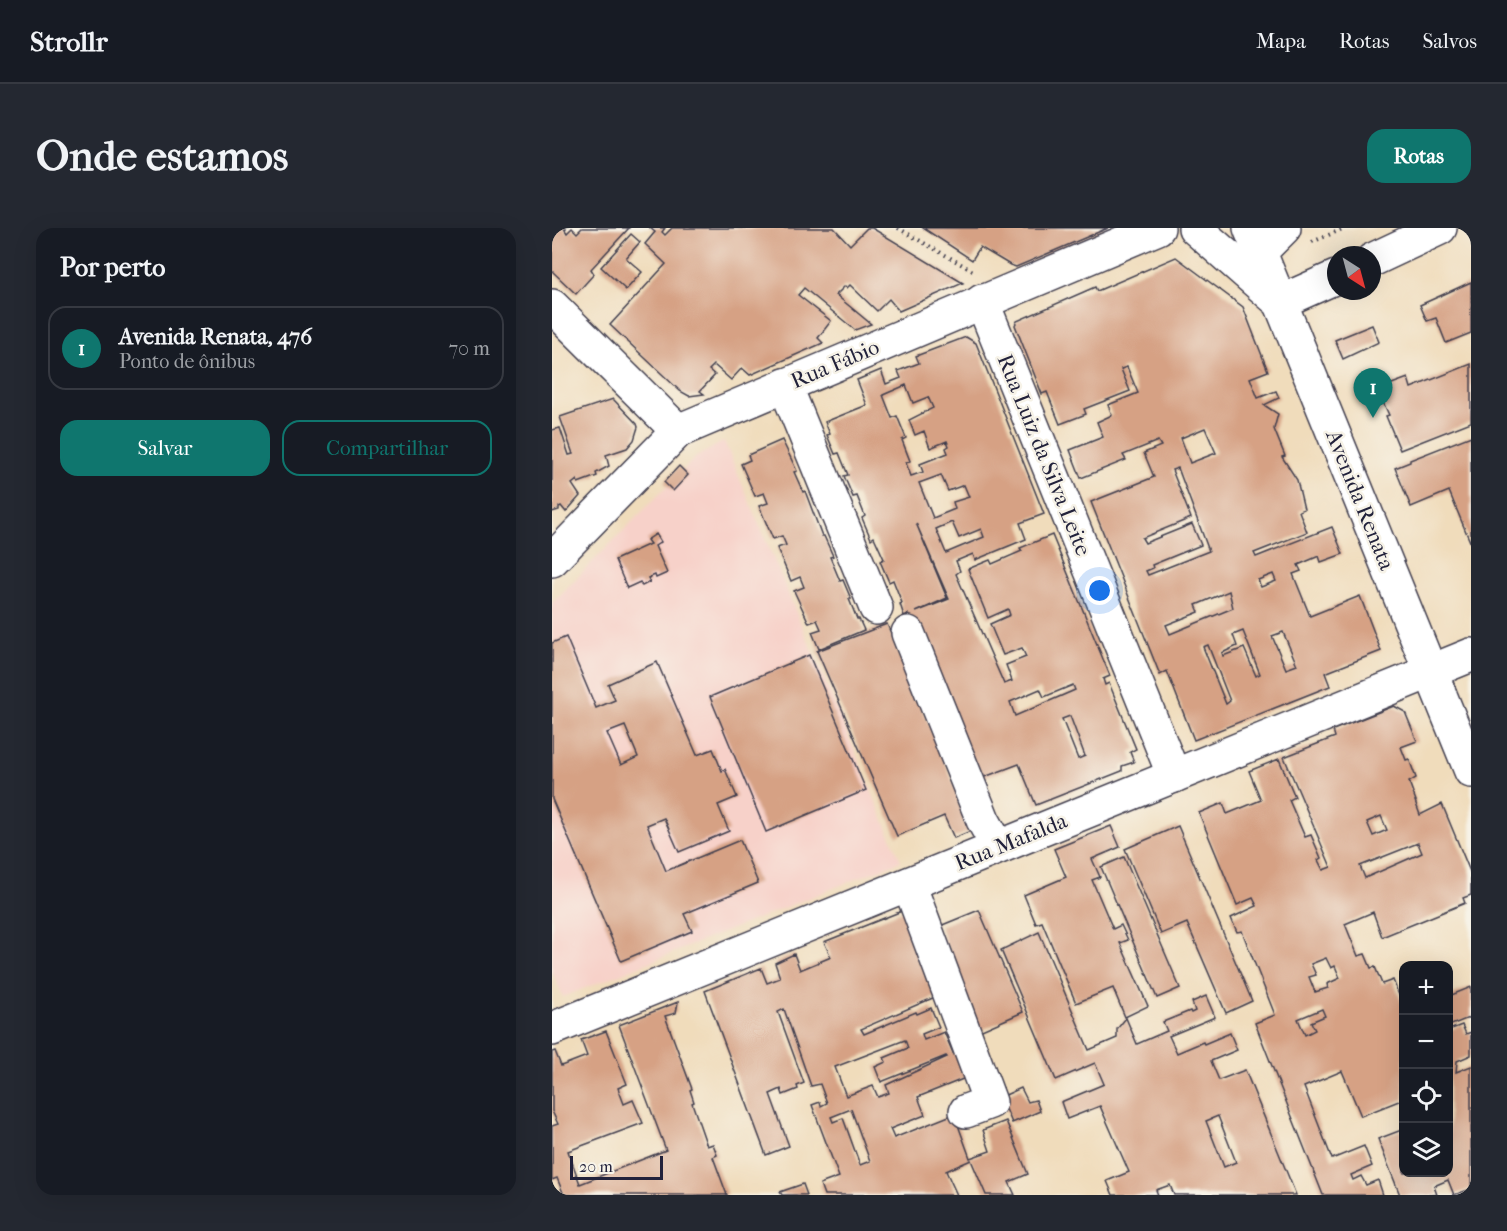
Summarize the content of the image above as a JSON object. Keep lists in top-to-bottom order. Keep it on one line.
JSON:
{"streets":{"street":["Rua Fábio","Rua Luiz da Silva Leite","Avenida Renata","Rua Mafalda"]},"crossings":[["Rua Fábio","Rua Luiz da Silva Leite"],["Rua Luiz da Silva Leite","Rua Mafalda"],["Avenida Renata","Rua Mafalda"]],"scale_bar":"20 m","north":"bottom right","page":{"header":"Strollr","nav":["Mapa","Rotas","Salvos"],"buttons":["Rotas",["Salvar","Compartilhar"]],"title":"Onde estamos","heading":"Por perto","list":[{"mark":"1","name":"Avenida Renata, 476","note":"Ponto de ônibus","value":"70 m"}],"pins":"1","map_buttons":["+","−"],"scale":"20 m"}}
